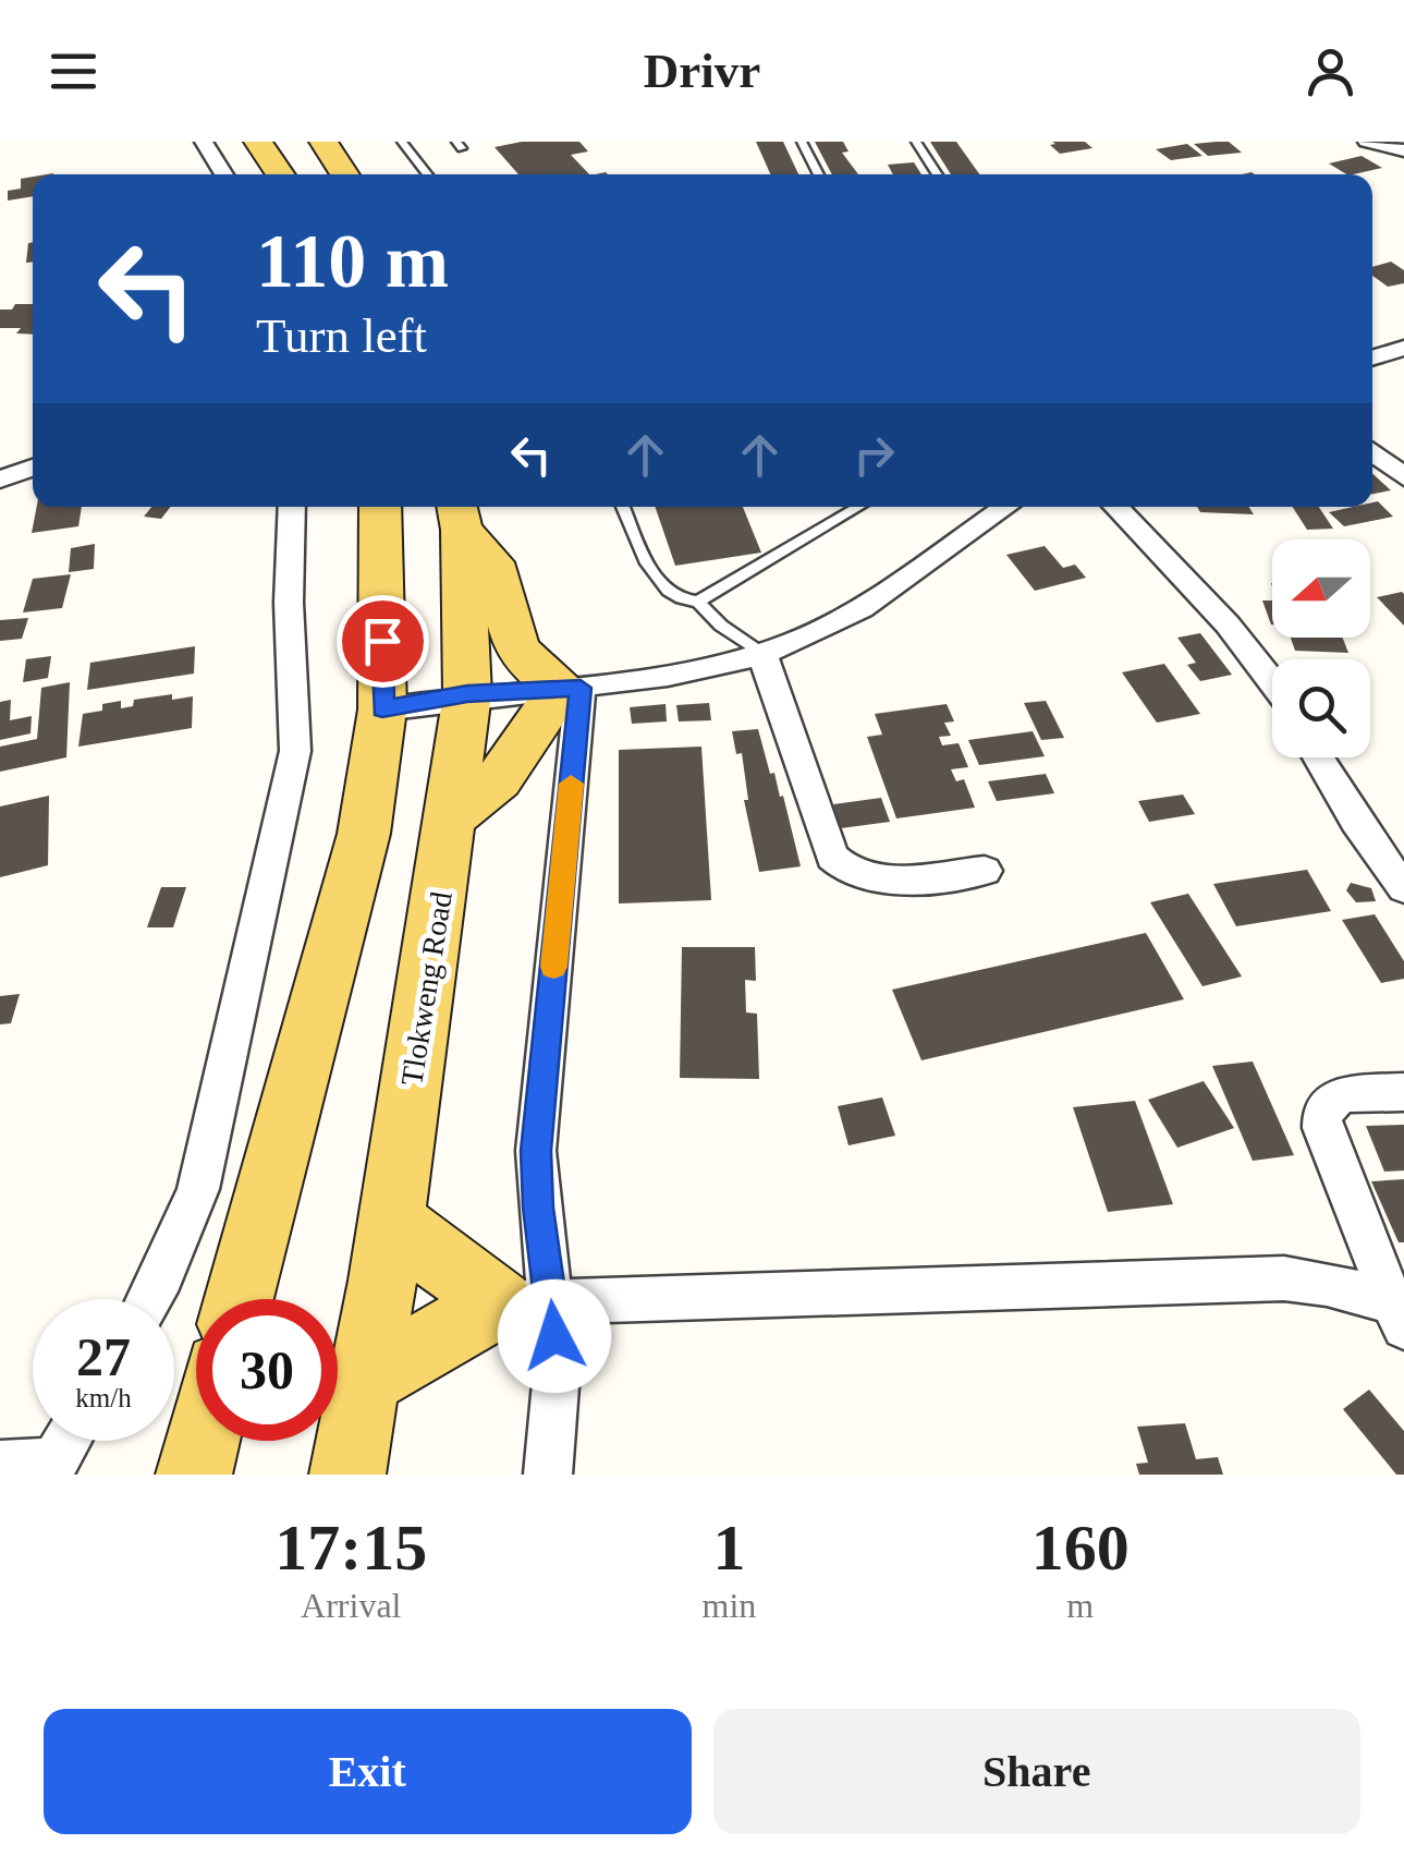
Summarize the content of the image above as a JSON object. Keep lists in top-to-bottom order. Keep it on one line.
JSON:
{"streets":{"main road":["Tlokweng Road"]},"north":"left","page":{"header":"Drivr","turn":["110 m","Turn left"],"speed":"27 km/h","limit":"30","eta":["17:15","Arrival","1","min","160","m"],"buttons":["Exit","Share"]}}
